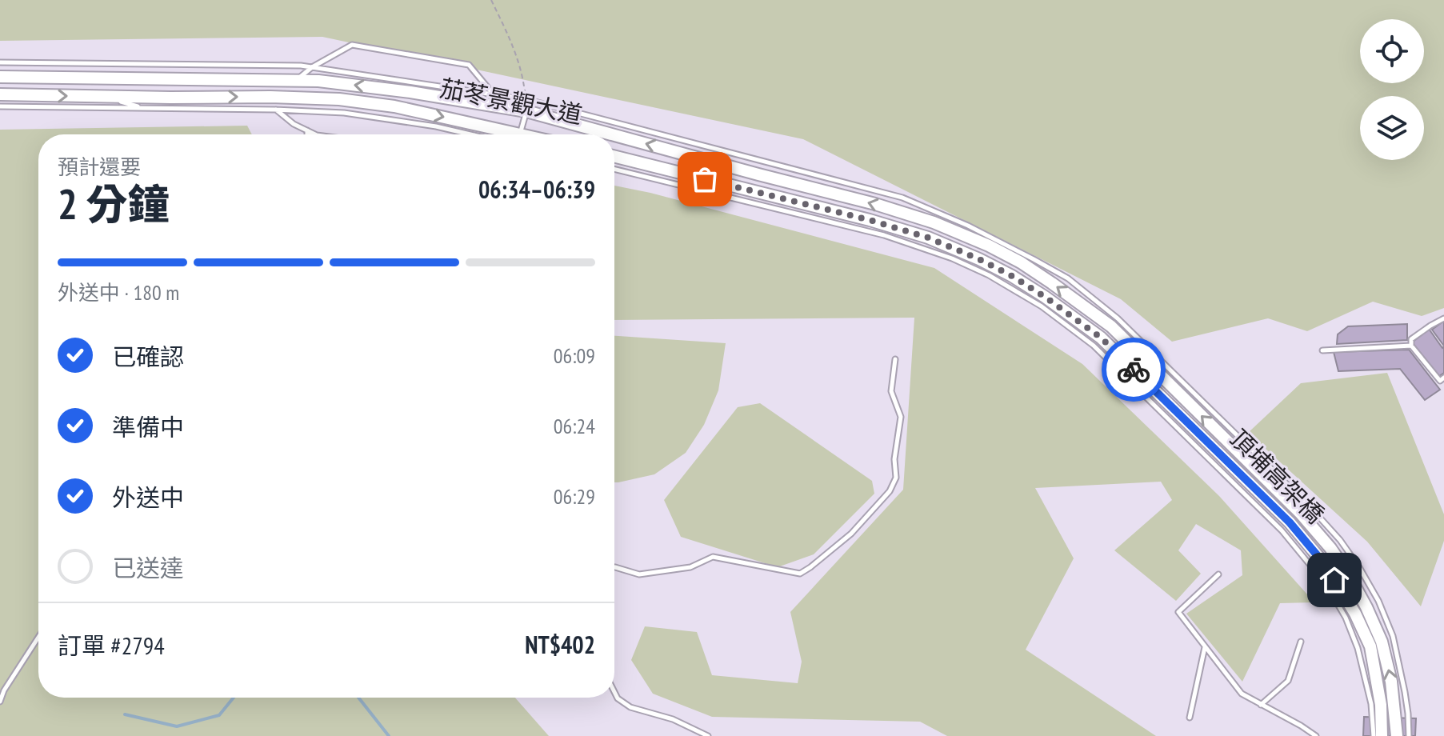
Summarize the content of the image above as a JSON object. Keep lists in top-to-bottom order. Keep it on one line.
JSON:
{"streets":{"street":["茄苳景觀大道","頂埔高架橋"]},"crossings":[["茄苳景觀大道","頂埔高架橋"]],"page":{"heading":["2 分鐘","預計還要","06:34–06:39"],"panel":["訂單 #2794","NT$402"],"bar":"外送中 · 180 m","list":[["已確認","06:09"],["準備中","06:24"],["外送中","06:29"],"已送達"]}}
